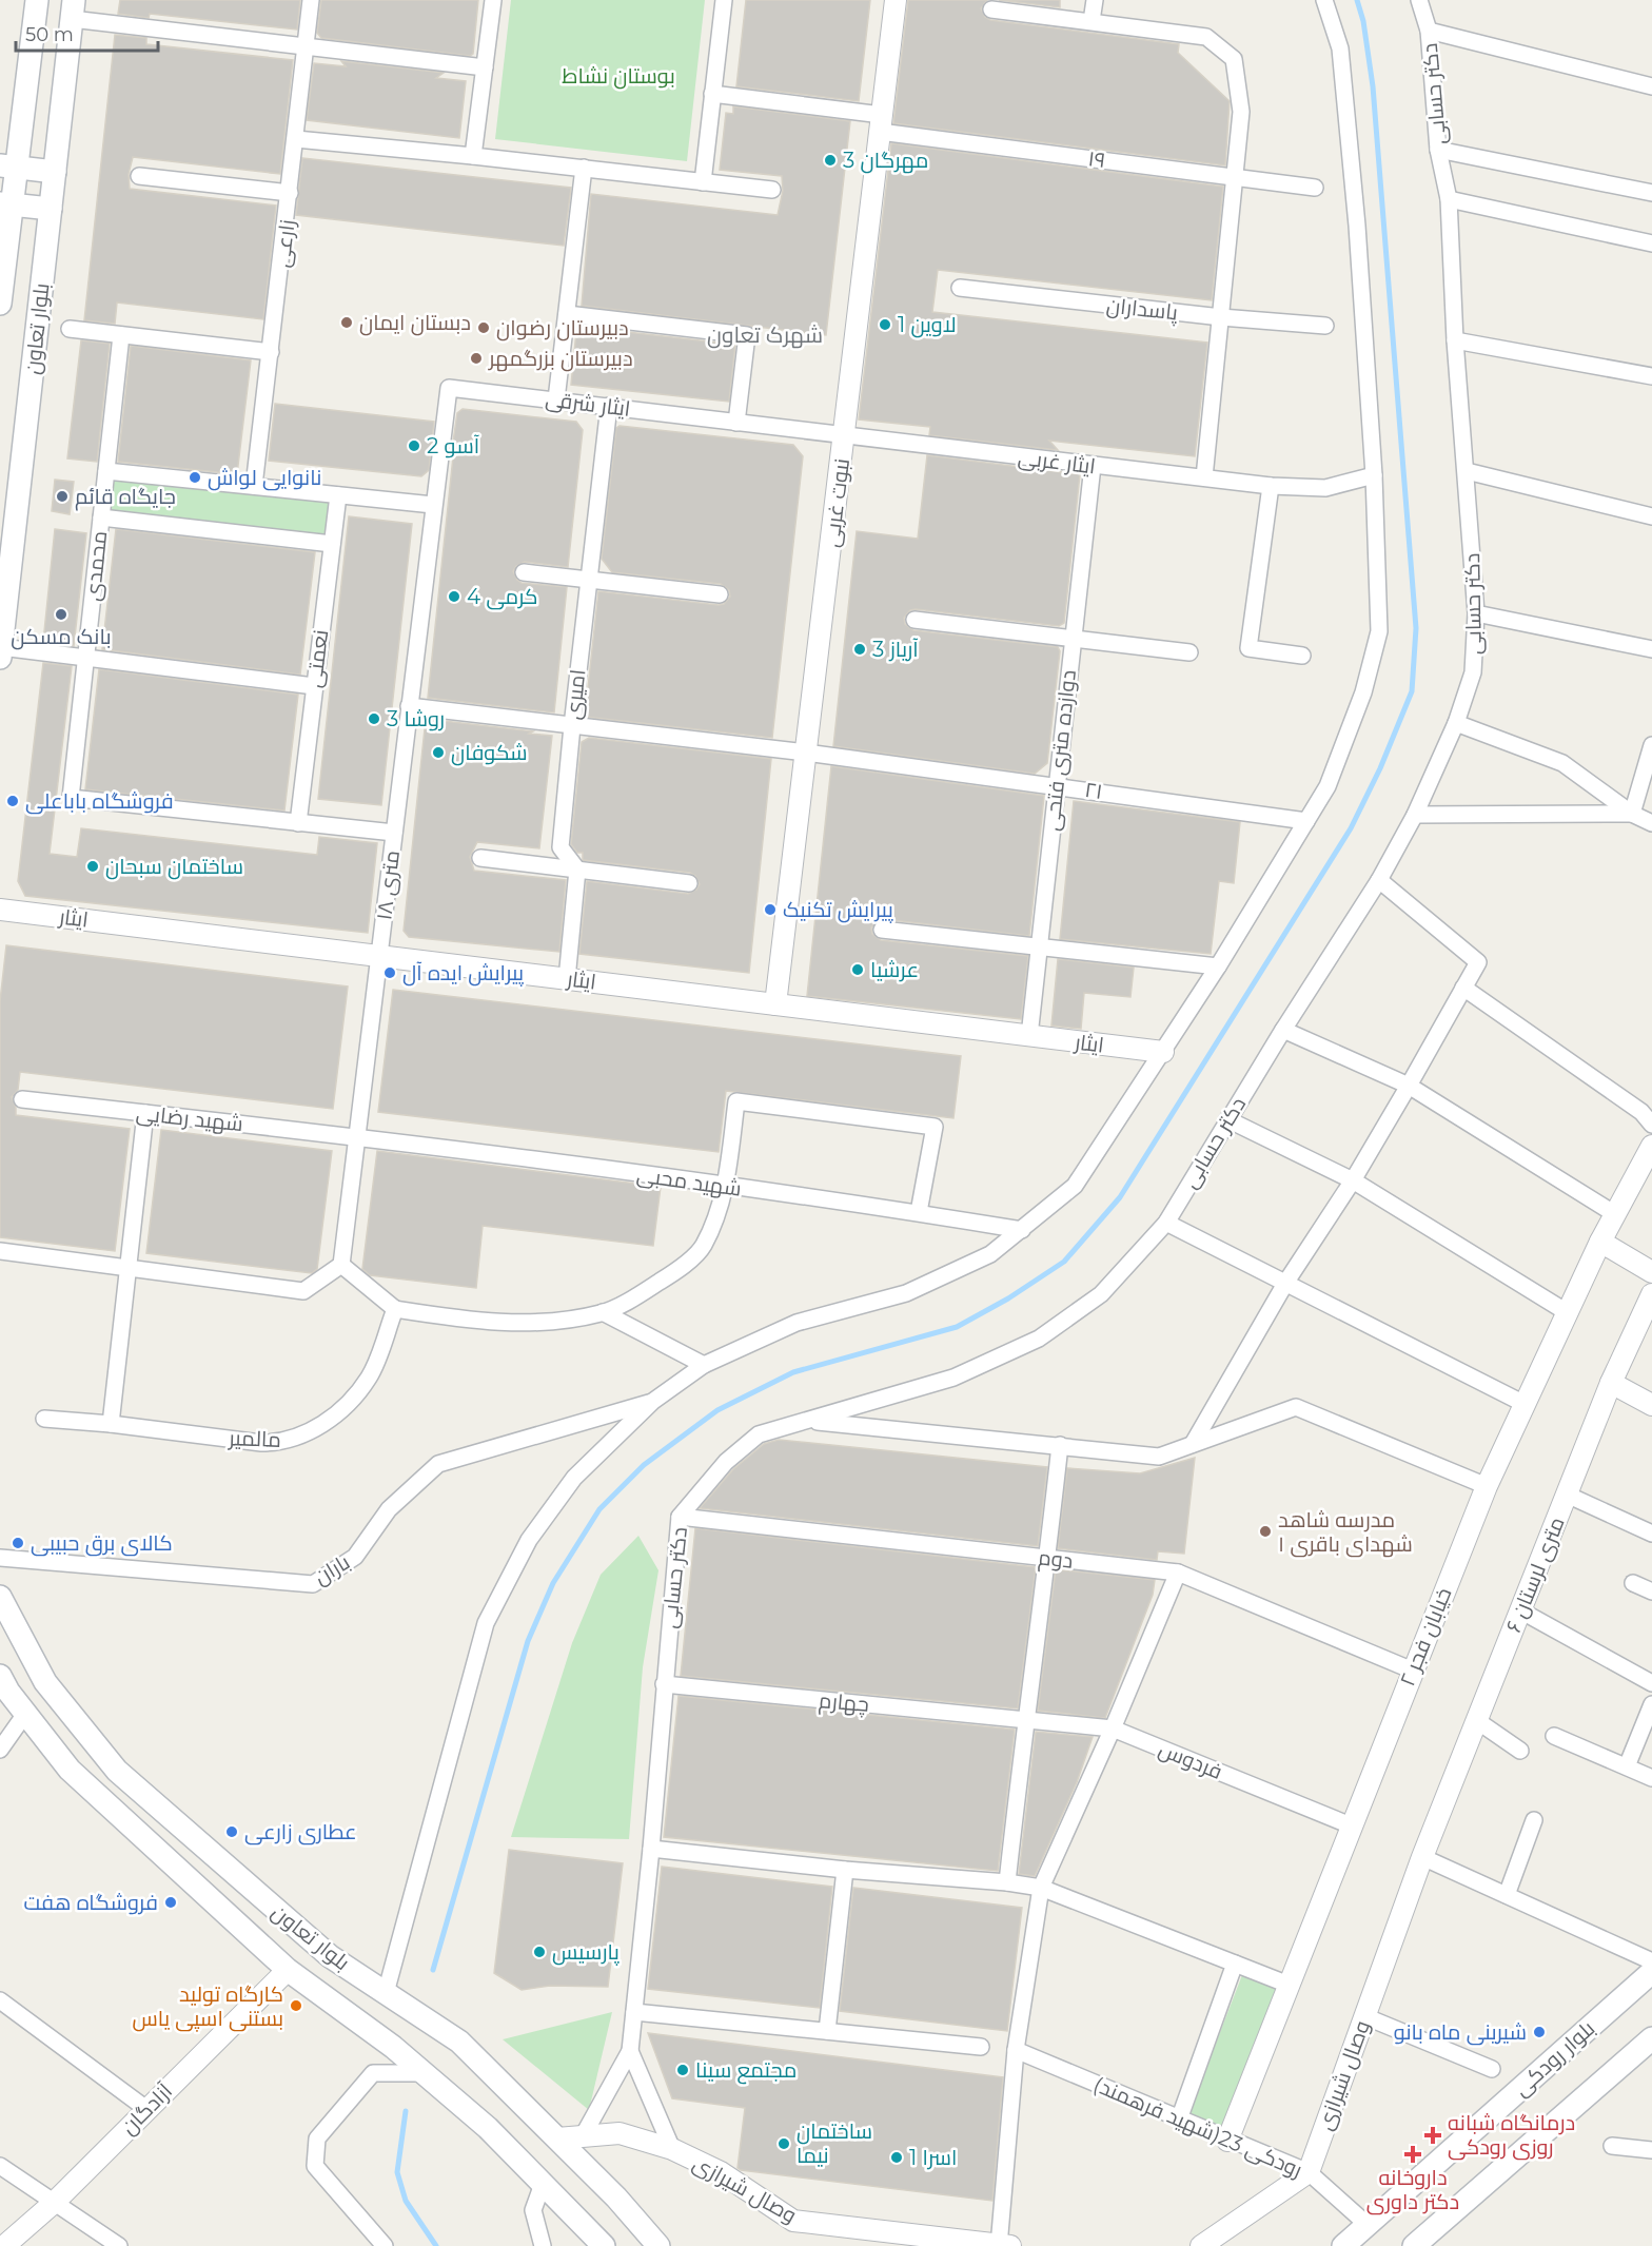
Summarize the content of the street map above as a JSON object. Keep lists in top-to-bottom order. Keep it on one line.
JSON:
{"streets":{"main road":["بلوار تعاون","بلوار رودکی"],"street":["دکتر حسابی","۱۹","زارعی","پاسداران","ایثار شرقی","ایثار غربی","نبوت غربی","محمدی","نعمتی","امیری","دوازده متری فتحی","۲۱","۱۸ متری","ایثار","شهید رضایی","شهید محبی","مالمیر","دوم","باران","۶ متری لرستان","خیابان فجر ۲","چهارم","فردوس","وصال شیرازی","آزادگان","رودکی 23(شهید فرهمند)"]},"crossings":[["دکتر حسابی","دوم"],["دکتر حسابی","چهارم"],["۱۹","نبوت غربی"],["بلوار تعاون","وصال شیرازی"],["بلوار تعاون","آزادگان"],["ایثار شرقی","ایثار غربی"],["ایثار شرقی","نبوت غربی"],["ایثار شرقی","امیری"],["ایثار شرقی","۱۸ متری"],["ایثار غربی","نبوت غربی"],["ایثار غربی","دوازده متری فتحی"],["نبوت غربی","۲۱"],["نبوت غربی","ایثار"],["محمدی","نعمتی"],["امیری","۲۱"],["دوازده متری فتحی","۲۱"],["دوازده متری فتحی","ایثار"],["۲۱","۱۸ متری"],["۱۸ متری","ایثار"],["۱۸ متری","شهید رضایی"],["۱۸ متری","شهید محبی"],["شهید رضایی","شهید محبی"],["دوم","خیابان فجر ۲"],["۶ متری لرستان","وصال شیرازی"],["خیابان فجر ۲","فردوس"],["خیابان فجر ۲","رودکی 23(شهید فرهمند)"],["چهارم","فردوس"],["بلوار رودکی","رودکی 23(شهید فرهمند)"],["وصال شیرازی","رودکی 23(شهید فرهمند)"]],"districts":["شهرک تعاون"],"parks":["بوستان نشاط"],"places":{"other":["مهرگان 3","دبستان ایمان","لاوین 1","دبیرستان رضوان","دبیرستان بزرگمهر","آسو 2","نانوایی لواش","جایگاه قائم","کرمی 4","بانک مسکن","آریاز 3","روشا 3","شکوفان","فروشگاه باباعلی","ساختمان سبحان","پیرایش تکنیک","عرشیا","پیرایش ایده آل","مدرسه شاهد شهدای باقری ۱","کالای برق حبیبی","عطاری زارعی","فروشگاه هفت","پارسیس","کارگاه تولید بستنی اسپی یاس","شیرینی ماه بانو","مجتمع سینا","ساختمان نیما","اسرا 1"],"health":["درمانگاه شبانه روزی رودکی","داروخانه دکتر داوری"]},"scale_bar":"50 m"}
